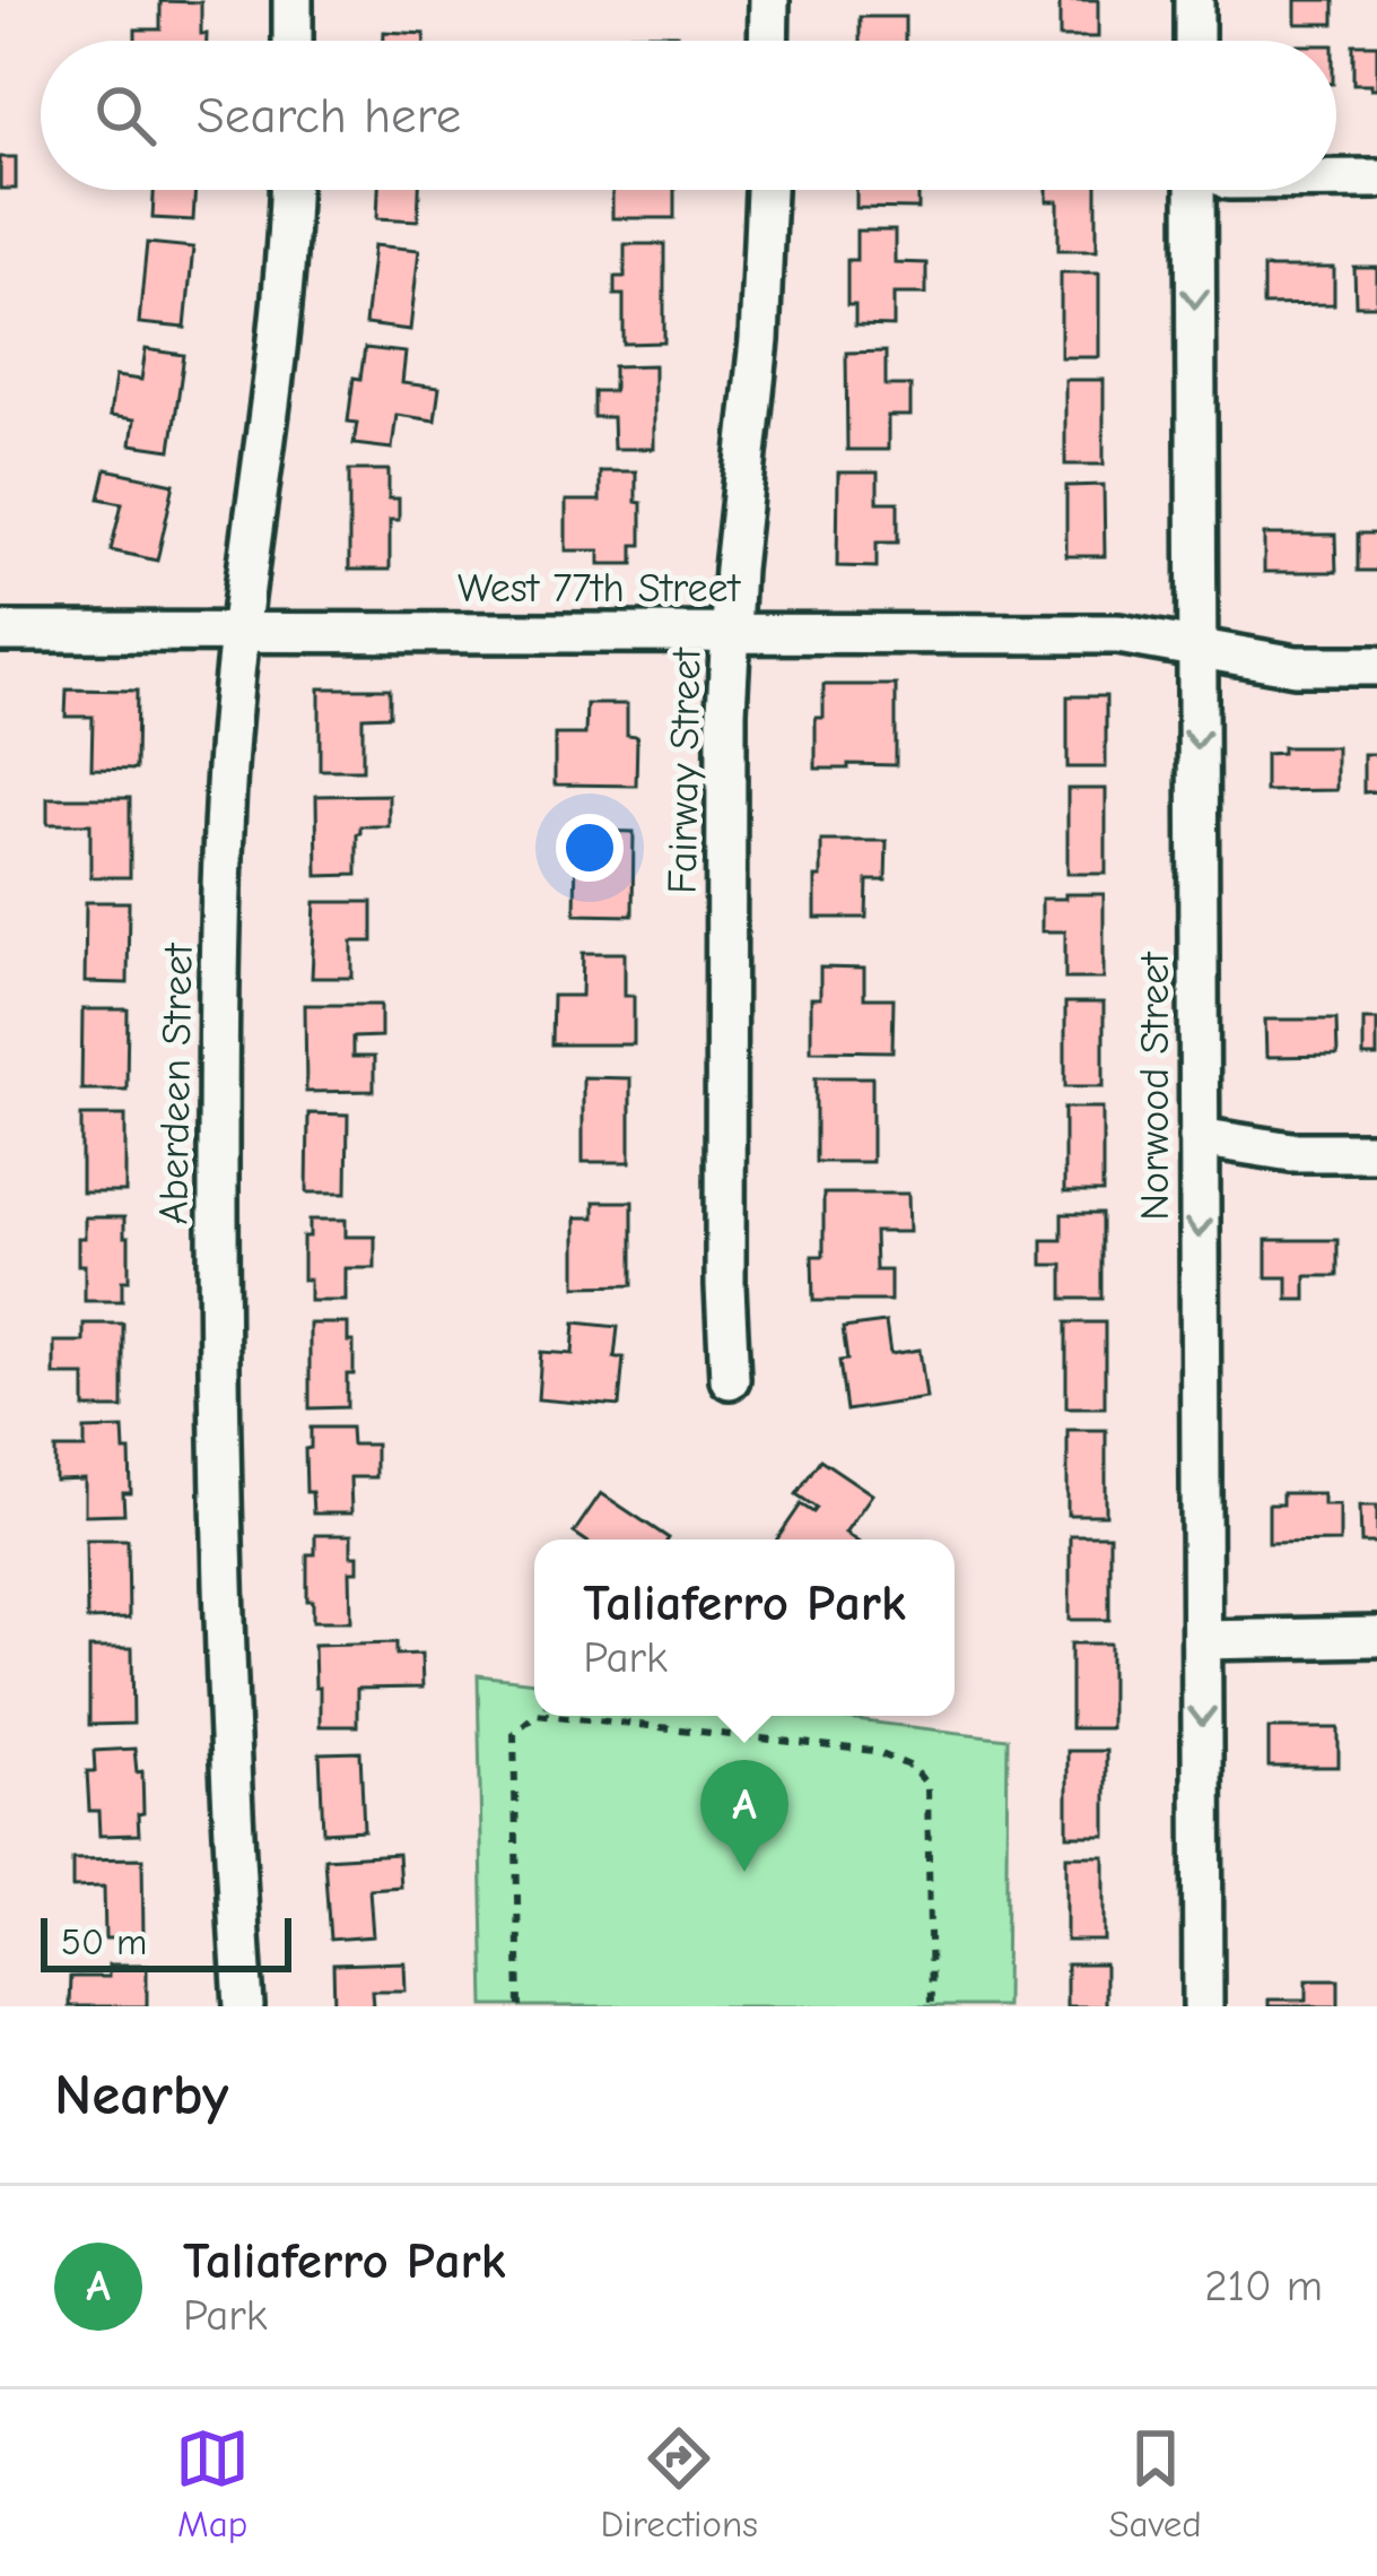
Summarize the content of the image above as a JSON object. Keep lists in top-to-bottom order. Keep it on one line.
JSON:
{"streets":{"street":["West 77th Street","Fairway Street","Aberdeen Street","Norwood Street"]},"crossings":[["West 77th Street","Fairway Street"],["West 77th Street","Aberdeen Street"],["West 77th Street","Norwood Street"]],"one_way":["Norwood Street"],"scale_bar":"50 m","page":{"search":"Search here","popup":["Taliaferro Park","Park"],"pins":"A","scale":"50 m","heading":"Nearby","list":[{"mark":"A","name":"Taliaferro Park","note":"Park","value":"210 m"}],"nav":["Map","Directions","Saved"]}}
